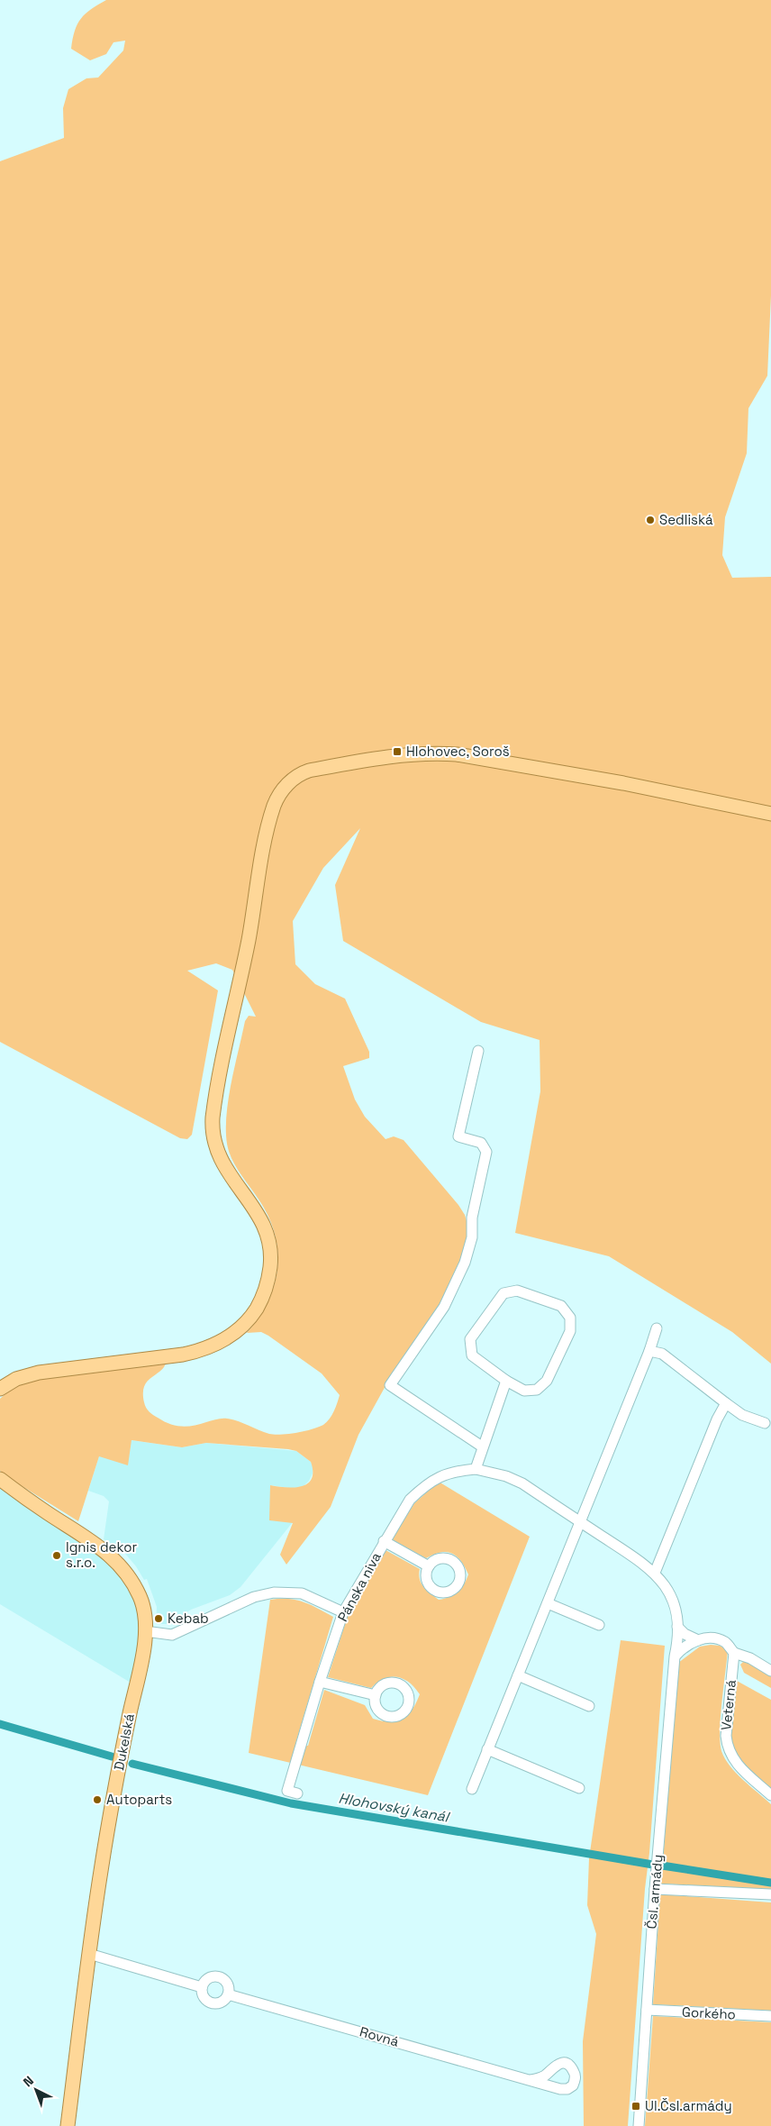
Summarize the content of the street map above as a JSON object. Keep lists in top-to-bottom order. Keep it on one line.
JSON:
{"streets":{"main road":["Dukelská"],"street":["Pánska niva","Veterná","Čsl. armády","Gorkého","Rovná"]},"crossings":[["Čsl. armády","Gorkého"]],"water":["Hlohovský kanál"],"places":{"other":["Sedliská","Ignis dekor s.r.o.","Kebab","Autoparts"],"transit":["Hlohovec, Soroš","Ul.Čsl.armády"]},"north":"top left"}
